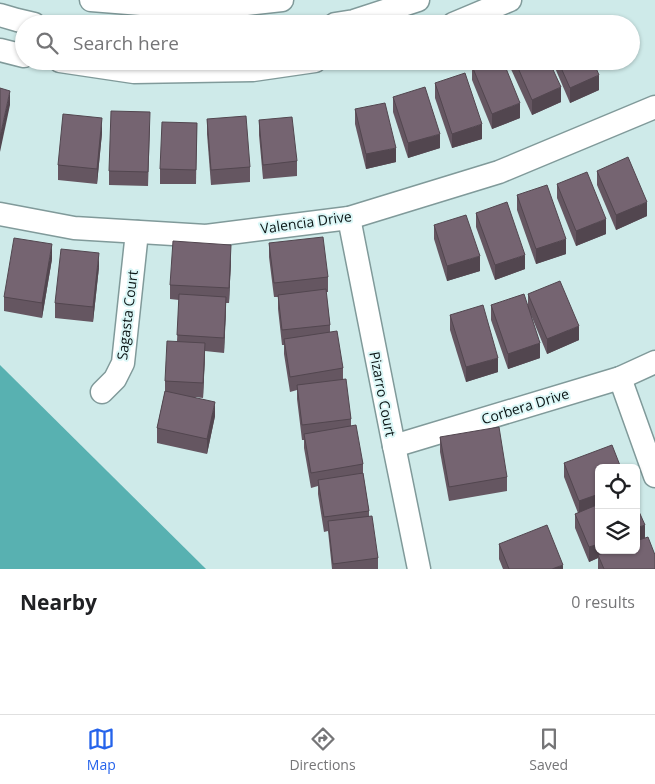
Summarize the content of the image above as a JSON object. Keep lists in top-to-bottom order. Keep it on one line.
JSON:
{"streets":{"street":["Valencia Drive","Sagasta Court","Pizarro Court","Corbera Drive"]},"crossings":[["Valencia Drive","Sagasta Court"],["Valencia Drive","Pizarro Court"],["Pizarro Court","Corbera Drive"]],"page":{"search":"Search here","heading":["Nearby","0 results"],"nav":["Map","Directions","Saved"]}}
